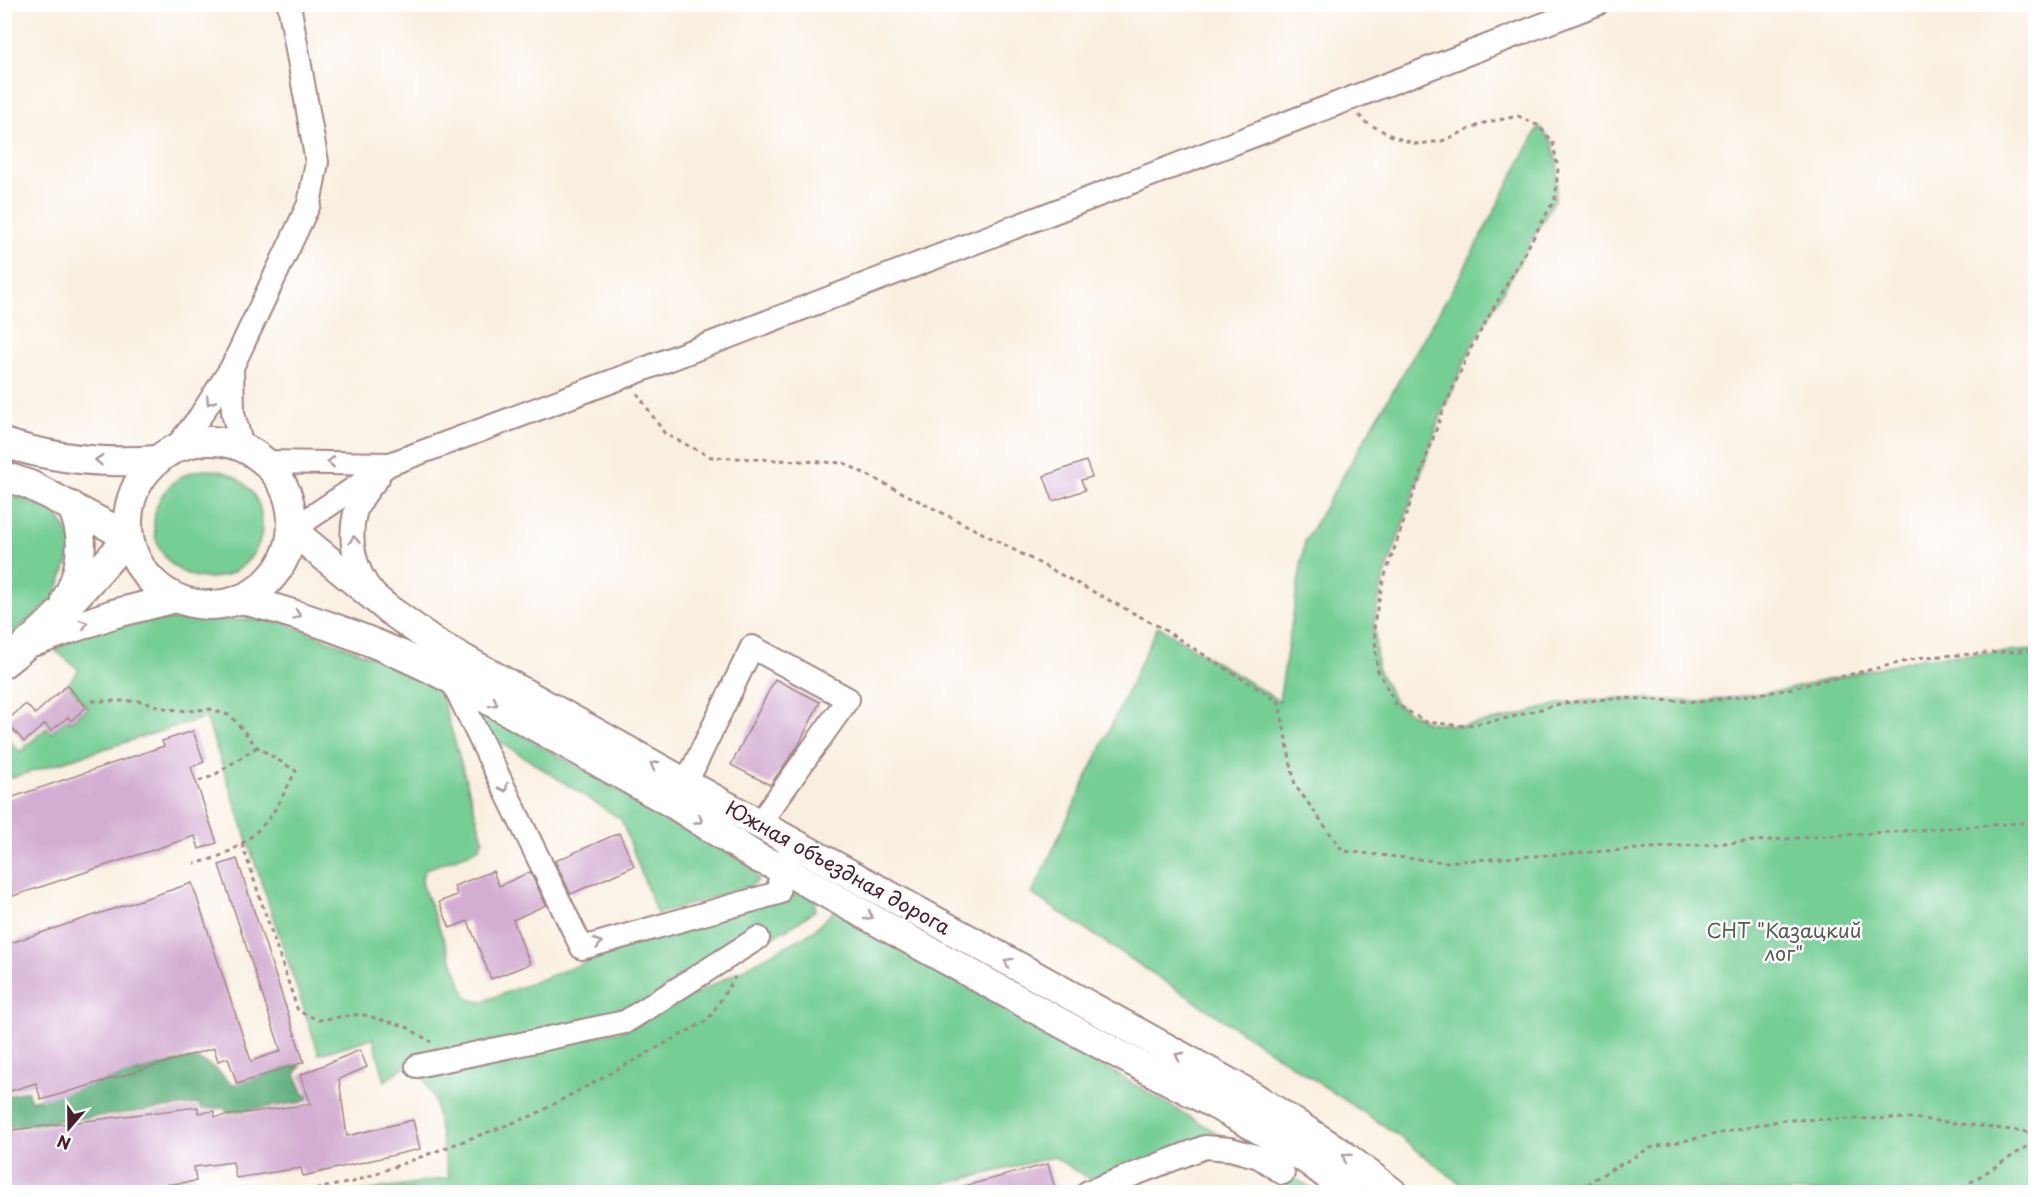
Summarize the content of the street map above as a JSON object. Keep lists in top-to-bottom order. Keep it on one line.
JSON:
{"streets":{"main road":["Южная объездная дорога"]},"parks":["СНТ \"Казацкий лог\""],"north":"bottom"}
